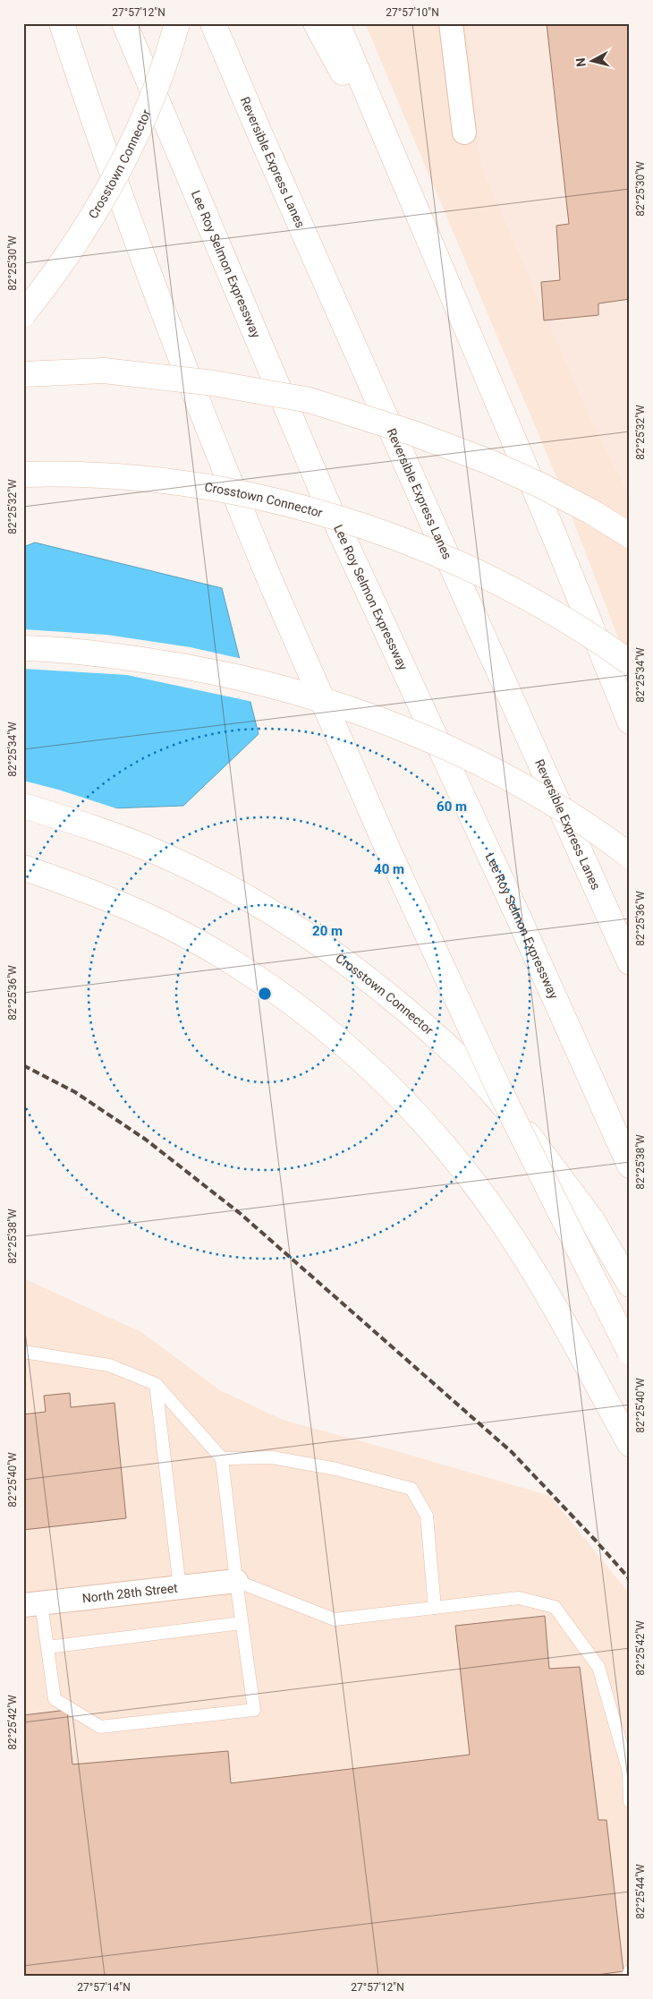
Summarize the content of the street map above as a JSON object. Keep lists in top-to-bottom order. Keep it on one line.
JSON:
{"streets":{"highway":["Reversible Express Lanes","Crosstown Connector","Lee Roy Selmon Expressway"],"street":["North 28th Street"]},"north":"left","coordinates":["27°57'12\"N","27°57'10\"N","82°25'30\"W","82°25'32\"W","82°25'34\"W","82°25'36\"W","82°25'38\"W","82°25'40\"W","82°25'42\"W","82°25'44\"W","27°57'14\"N"],"rings":["60 m","40 m","20 m"]}
